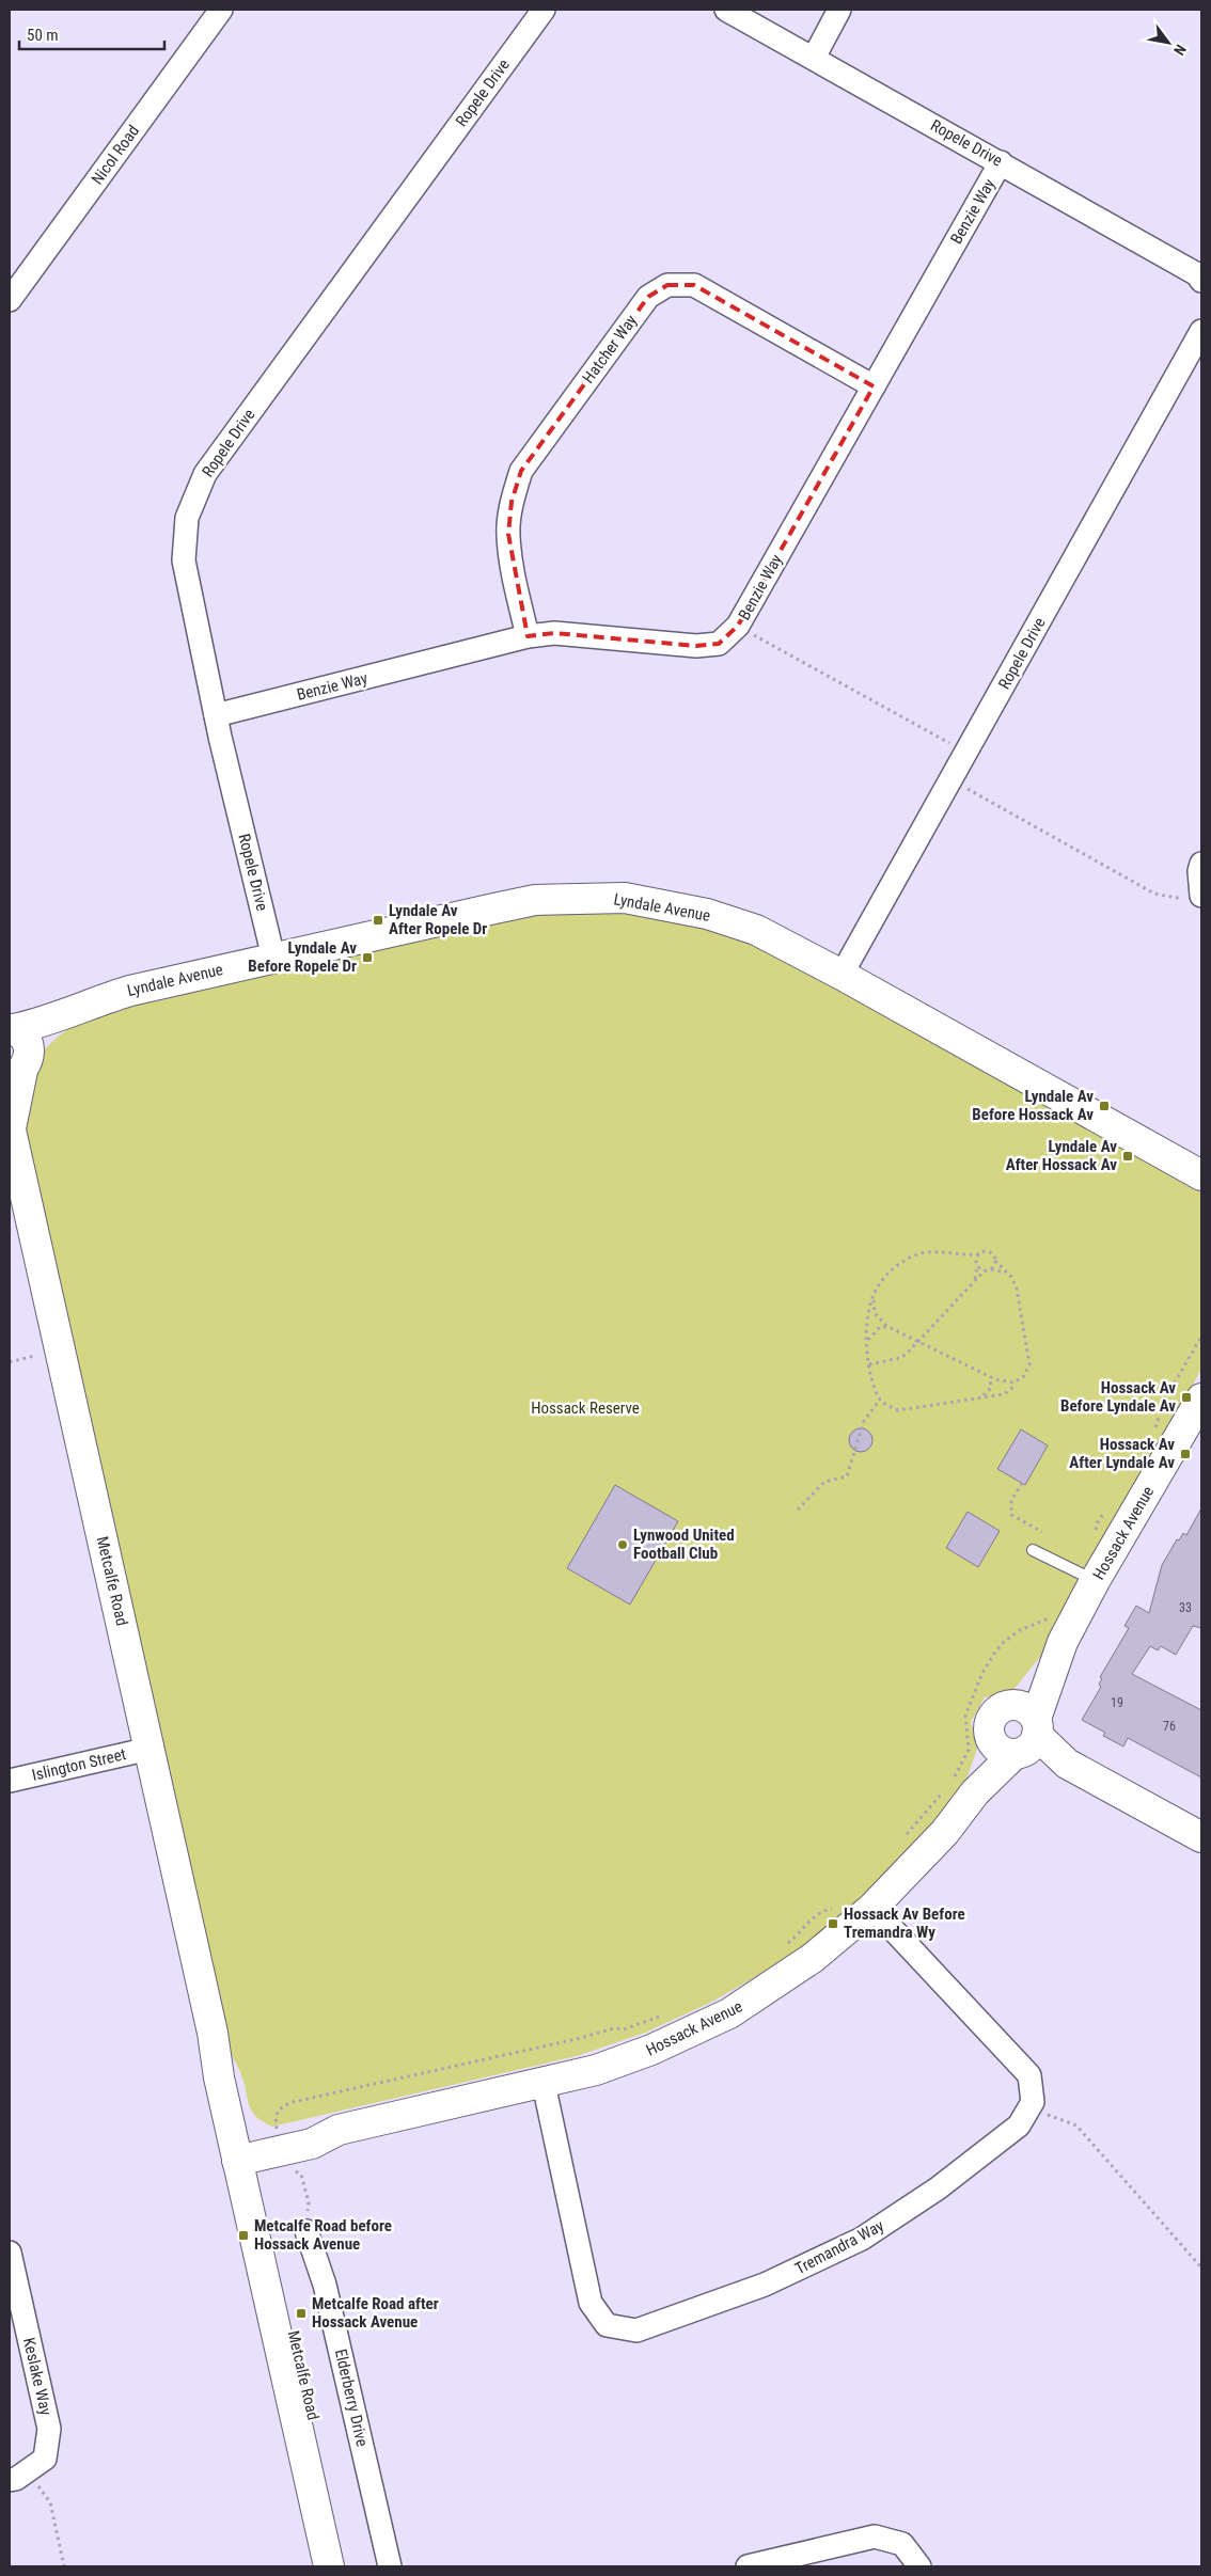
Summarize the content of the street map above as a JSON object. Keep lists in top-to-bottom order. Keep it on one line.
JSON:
{"streets":{"street":["Ropele Drive","Nicol Road","Benzie Way","Hatcher Way","Lyndale Avenue","Hossack Avenue","Metcalfe Road","Islington Street","Tremandra Way","Keslake Way","Elderberry Drive"]},"crossings":[["Ropele Drive","Benzie Way"],["Ropele Drive","Lyndale Avenue"],["Benzie Way","Hatcher Way"],["Lyndale Avenue","Metcalfe Road"],["Hossack Avenue","Metcalfe Road"],["Hossack Avenue","Tremandra Way"],["Metcalfe Road","Islington Street"]],"parks":["Hossack Reserve"],"places":{"transit":["Lyndale Av After Ropele Dr","Lyndale Av Before Ropele Dr","Lyndale Av Before Hossack Av","Lyndale Av After Hossack Av","Hossack Av Before Lyndale Av","Hossack Av After Lyndale Av","Hossack Av Before Tremandra Wy","Metcalfe Road before Hossack Avenue","Metcalfe Road after Hossack Avenue"],"other":["Lynwood United Football Club"]},"house_numbers":["33","19","76"],"scale_bar":"50 m","north":"bottom right"}
